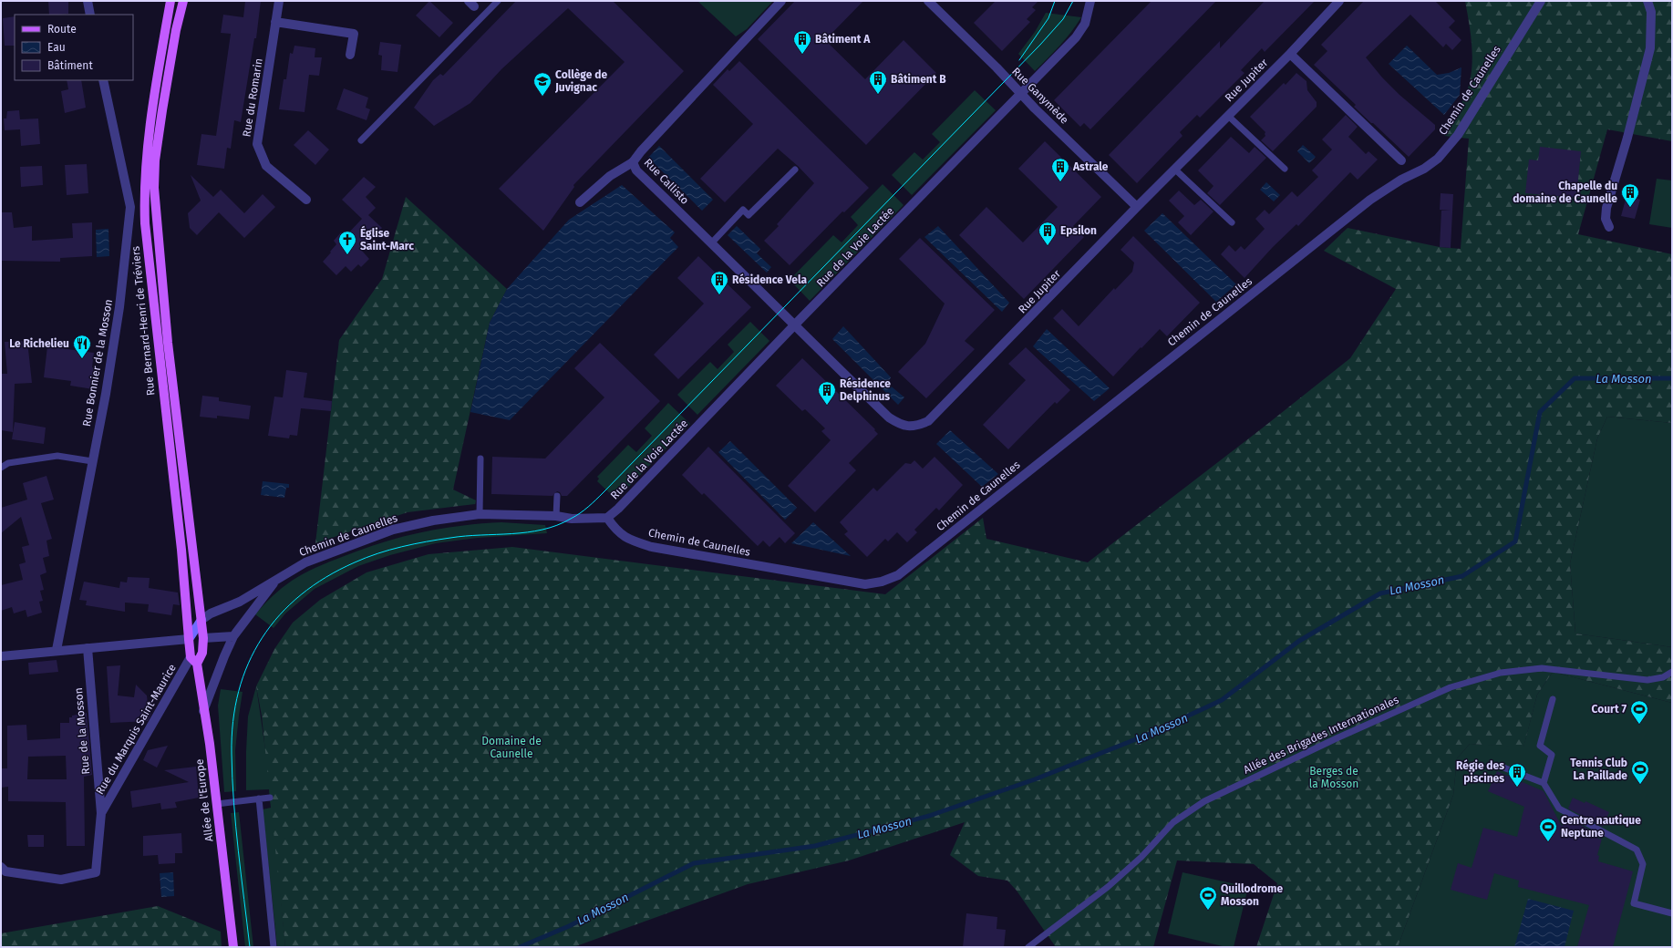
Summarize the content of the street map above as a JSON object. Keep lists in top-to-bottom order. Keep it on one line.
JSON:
{"streets":{"main road":["Rue Bernard-Henri de Tréviers","Allée de l'Europe"],"street":["Rue Jupiter","Chemin de Caunelles","Rue Ganymède","Rue du Romarin","Rue Callisto","Rue de la Voie Lactée","Rue Bonnier de la Mosson","Rue du Marquis Saint-Maurice","Rue de la Mosson"],"lane":["Allée des Brigades Internationales"]},"crossings":[["Rue Jupiter","Rue Ganymède"],["Rue Jupiter","Rue Callisto"],["Rue Jupiter","Rue de la Voie Lactée"],["Chemin de Caunelles","Rue de la Voie Lactée"],["Chemin de Caunelles","Rue Bernard-Henri de Tréviers"],["Chemin de Caunelles","Allée de l'Europe"],["Rue Ganymède","Rue de la Voie Lactée"],["Rue Callisto","Rue de la Voie Lactée"],["Rue Bernard-Henri de Tréviers","Allée de l'Europe"],["Rue du Marquis Saint-Maurice","Rue de la Mosson"],["Rue du Marquis Saint-Maurice","Allée de l'Europe"]],"water":["La Mosson"],"parks":["Domaine de Caunelle","Berges de la Mosson"],"places":{"building":["Bâtiment A","Bâtiment B","Astrale","Chapelle du domaine de Caunelle","Epsilon","Résidence Vela","Résidence Delphinus","Régie des piscines"],"school or university":["Collège de Juvignac"],"church":["Église Saint-Marc"],"restaurant":["Le Richelieu"],"sports":["Court 7","Tennis Club La Paillade","Centre nautique Neptune","Quillodrome Mosson"]},"legend":["Route","Eau","Bâtiment"]}
